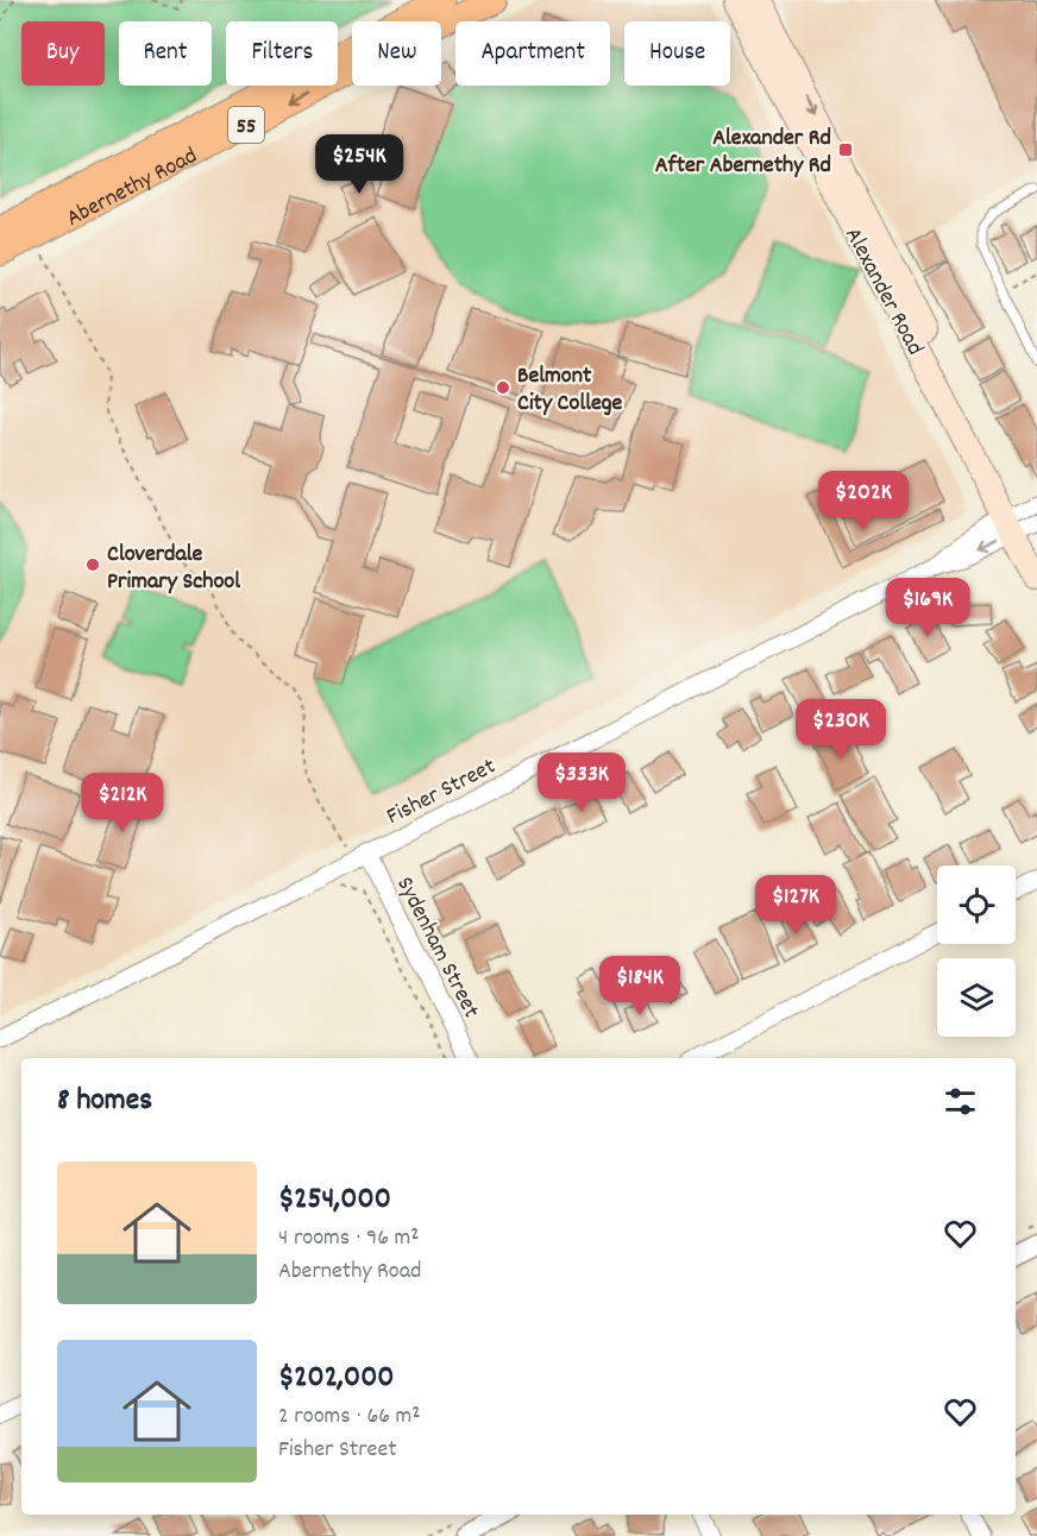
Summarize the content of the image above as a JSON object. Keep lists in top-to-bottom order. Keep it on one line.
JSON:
{"streets":{"main road":["55","Abernethy Road","Alexander Road"],"street":["Fisher Street","Sydenham Street"]},"crossings":[["Alexander Road","Fisher Street"],["Fisher Street","Sydenham Street"]],"places":{"transit":["Alexander Rd After Abernethy Rd"],"other":["Belmont City College","Cloverdale Primary School"]},"page":{"chip":["Buy","Rent","Filters","New","Apartment","House"],"price":["$254K","$202K","$169K","$230K","$333K","$212K","$127K","$184K"],"heading":"8 homes","list":[{"name":"$254,000","note":"4 rooms · 96 m² · Abernethy Road"},{"name":"$202,000","note":"2 rooms · 66 m² · Fisher Street"}]}}
